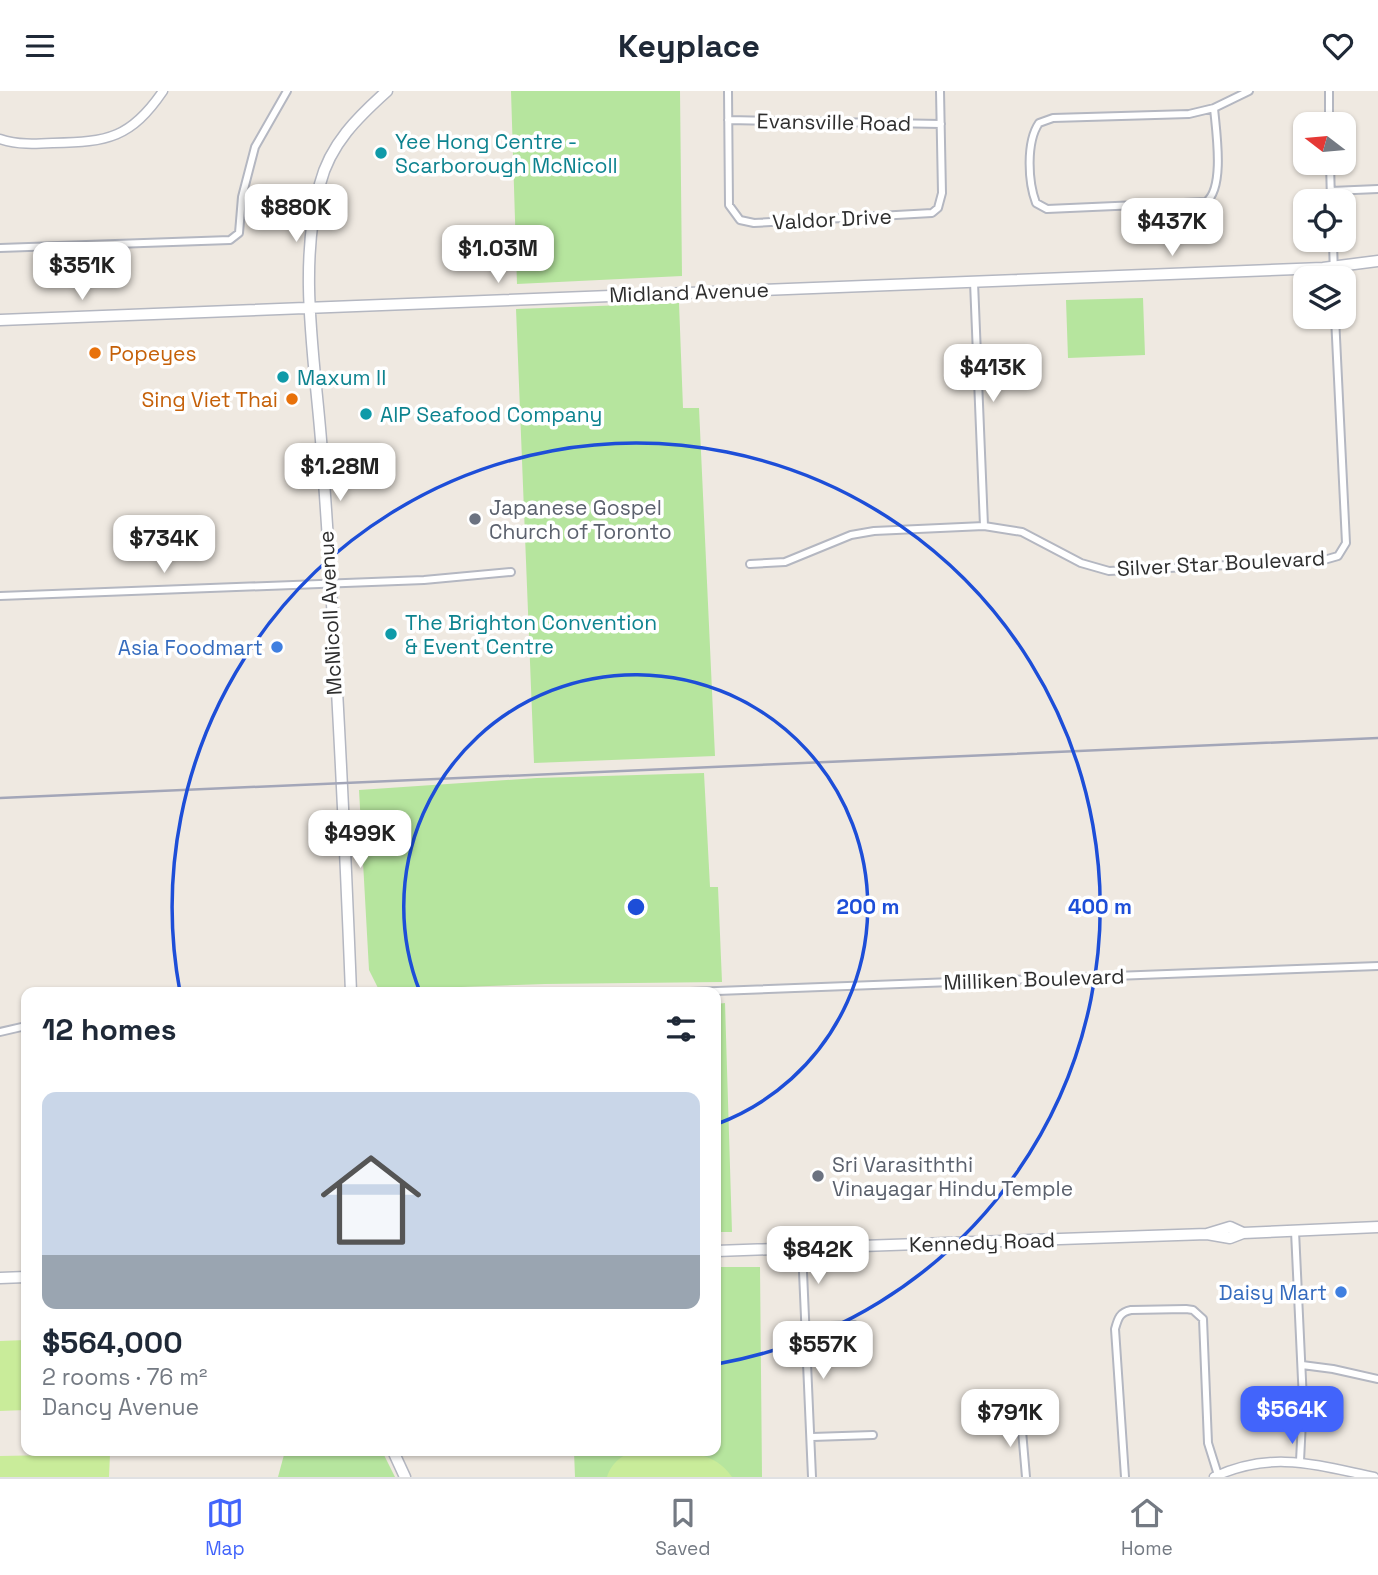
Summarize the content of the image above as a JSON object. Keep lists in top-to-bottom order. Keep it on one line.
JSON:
{"streets":{"main road":["Midland Avenue","McNicoll Avenue","Kennedy Road"],"street":["Evansville Road","Valdor Drive","Silver Star Boulevard","Milliken Boulevard"]},"crossings":[["Evansville Road","Valdor Drive"],["Midland Avenue","McNicoll Avenue"]],"places":["Yee Hong Centre - Scarborough McNicoll","Popeyes","Maxum II","Sing Viet Thai","AIP Seafood Company","Japanese Gospel Church of Toronto","The Brighton Convention & Event Centre","Asia Foodmart","Sri Varasiththi Vinayagar Hindu Temple","Daisy Mart"],"north":"left","page":{"header":"Keyplace","price":["$880K","$437K","$1.03M","$351K","$413K","$1.28M","$734K","$499K","$842K","$557K","$564K","$791K"],"heading":"12 homes","list":[{"name":"$564,000","note":"2 rooms · 76 m² · Dancy Avenue"}],"tabs":["Map","Saved","Home"]},"rings":["200 m","400 m"]}
